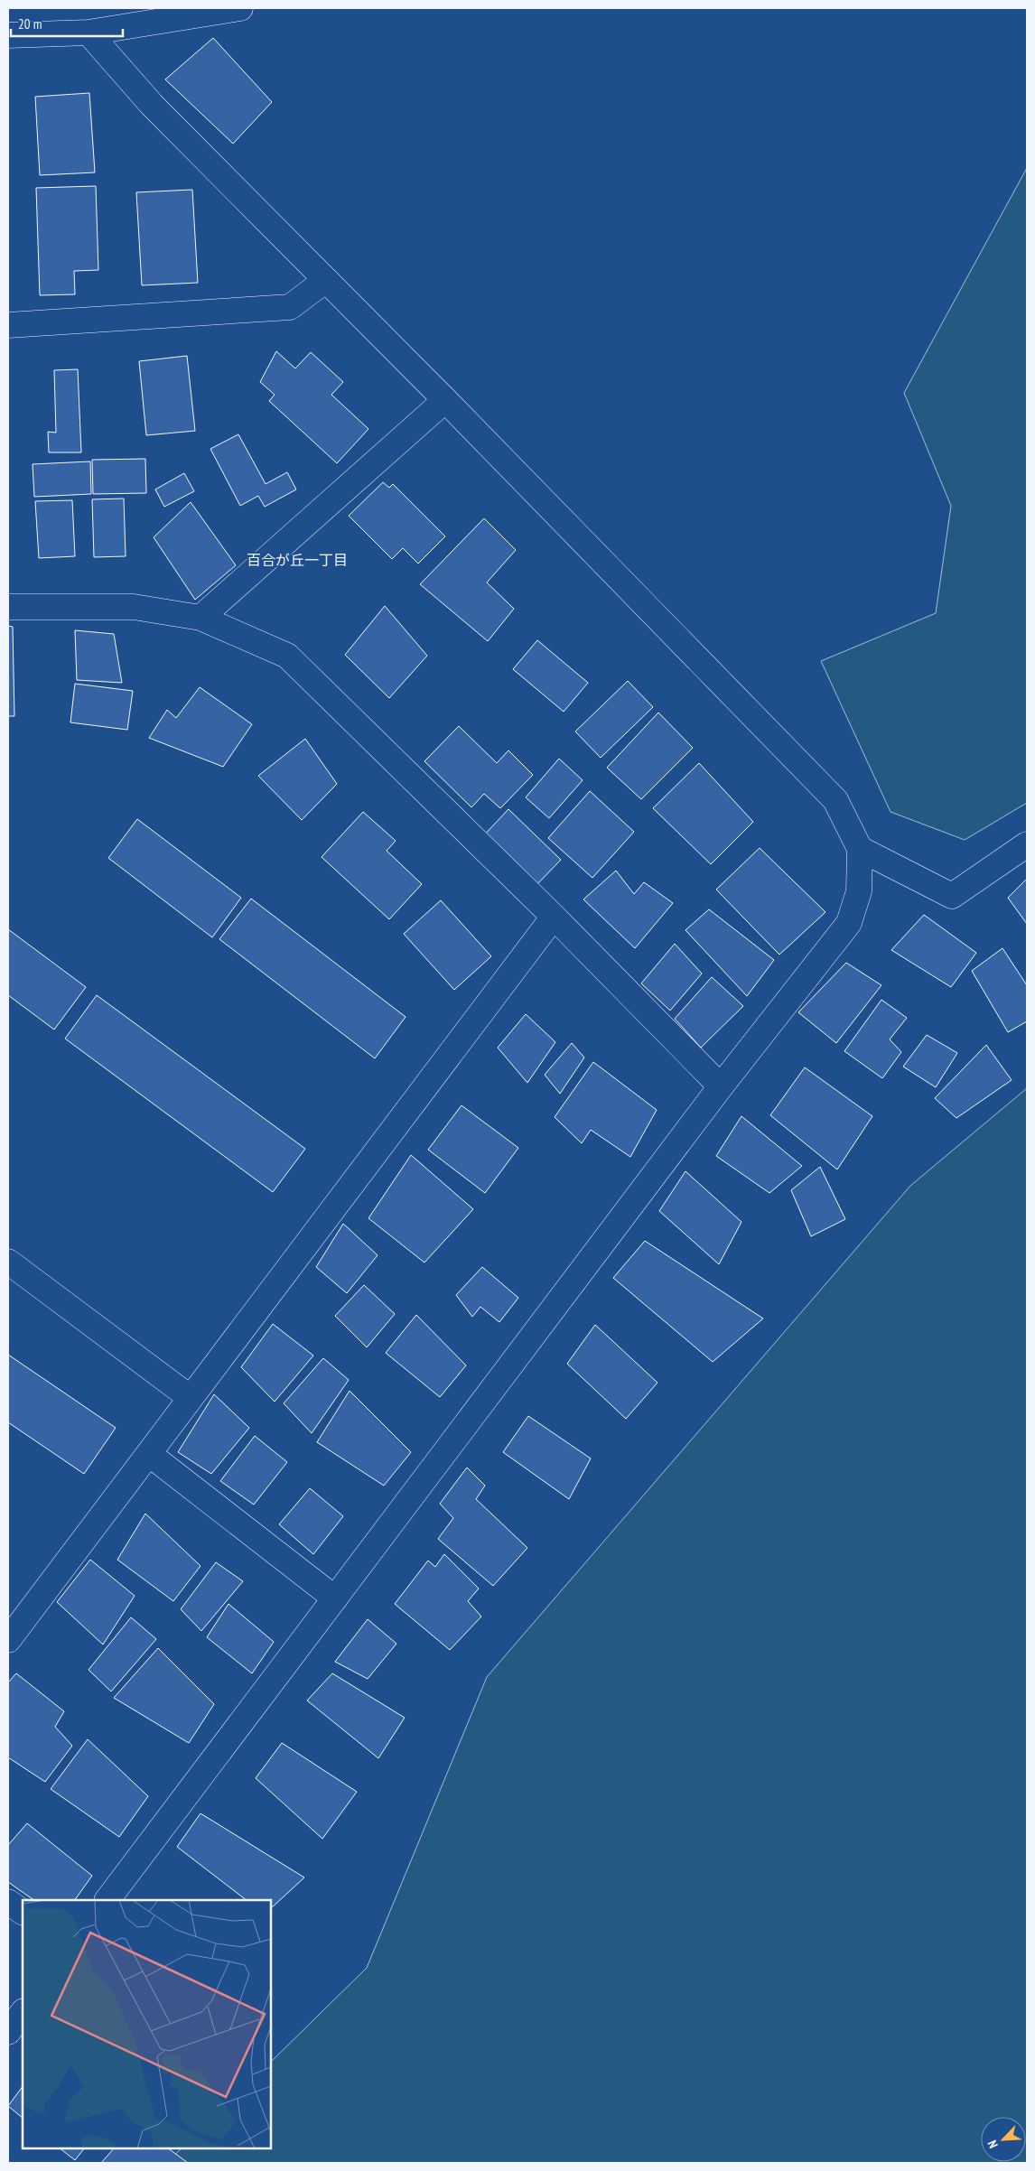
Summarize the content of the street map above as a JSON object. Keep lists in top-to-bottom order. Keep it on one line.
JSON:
{"districts":["百合が丘一丁目"],"scale_bar":"20 m","north":"bottom left"}
